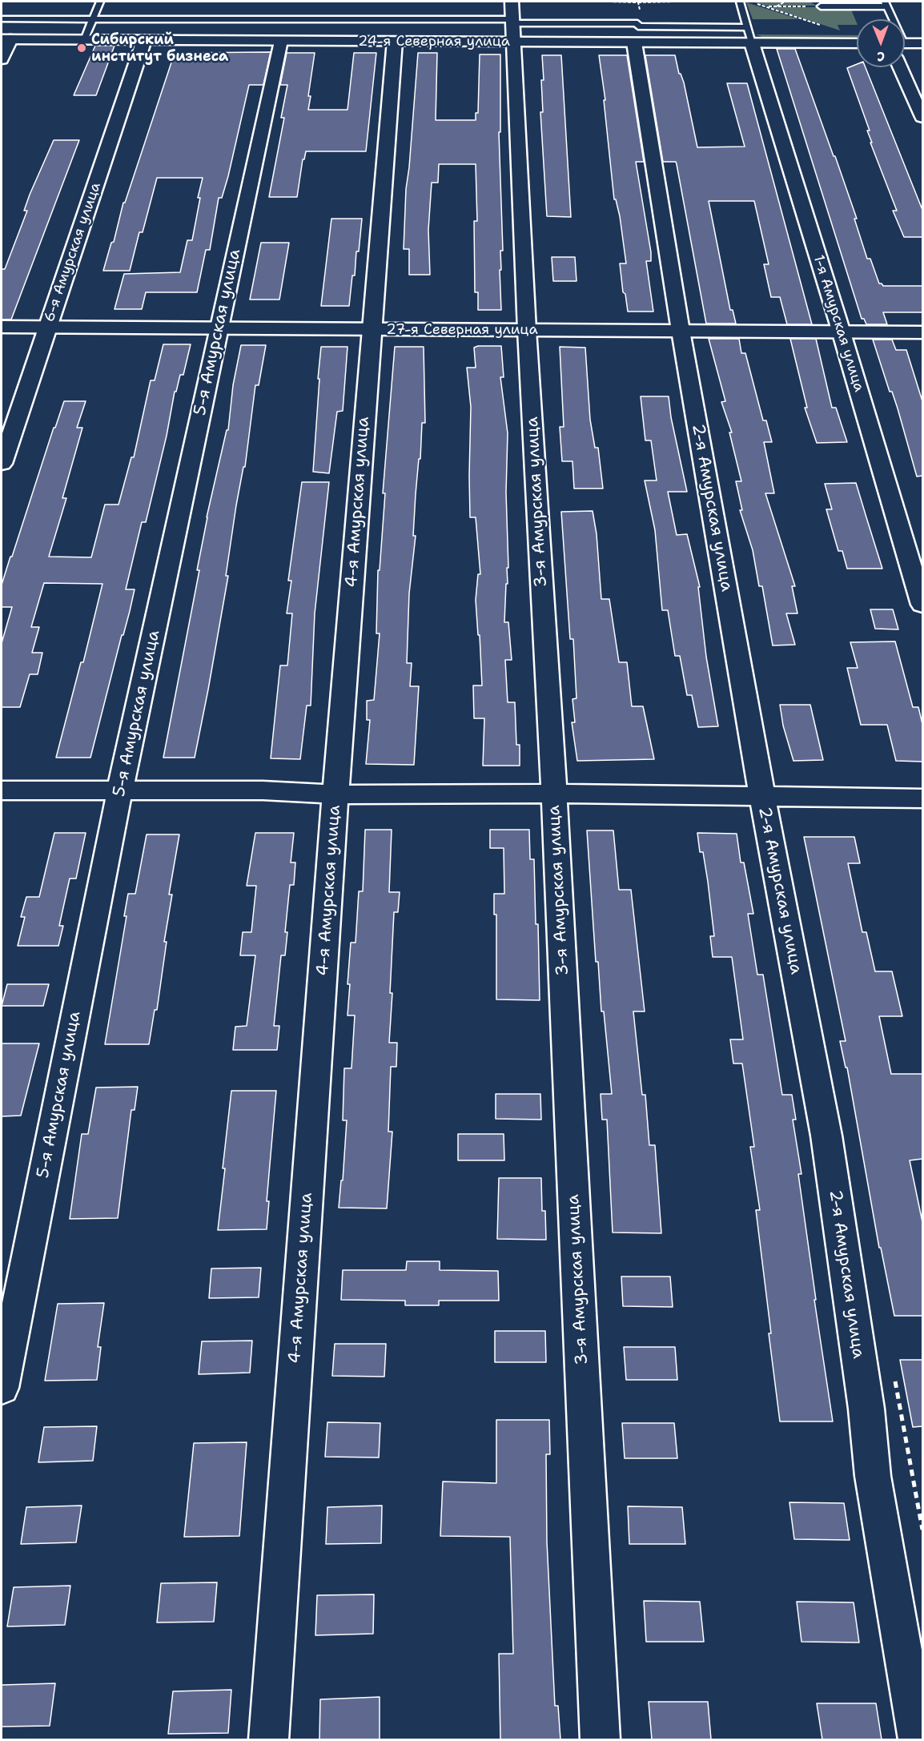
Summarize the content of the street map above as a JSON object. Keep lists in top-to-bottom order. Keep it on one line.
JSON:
{"streets":{"street":["24-я Северная улица","6-я Амурская улица","1-я Амурская улица","27-я Северная улица","5-я Амурская улица","4-я Амурская улица","3-я Амурская улица","2-я Амурская улица"]},"crossings":[["24-я Северная улица","6-я Амурская улица"],["24-я Северная улица","1-я Амурская улица"],["24-я Северная улица","5-я Амурская улица"],["24-я Северная улица","4-я Амурская улица"],["24-я Северная улица","3-я Амурская улица"],["24-я Северная улица","2-я Амурская улица"],["6-я Амурская улица","27-я Северная улица"],["1-я Амурская улица","27-я Северная улица"],["27-я Северная улица","5-я Амурская улица"],["27-я Северная улица","4-я Амурская улица"],["27-я Северная улица","3-я Амурская улица"],["27-я Северная улица","2-я Амурская улица"]],"places":["Сибирский институт бизнеса"],"north":"bottom"}
